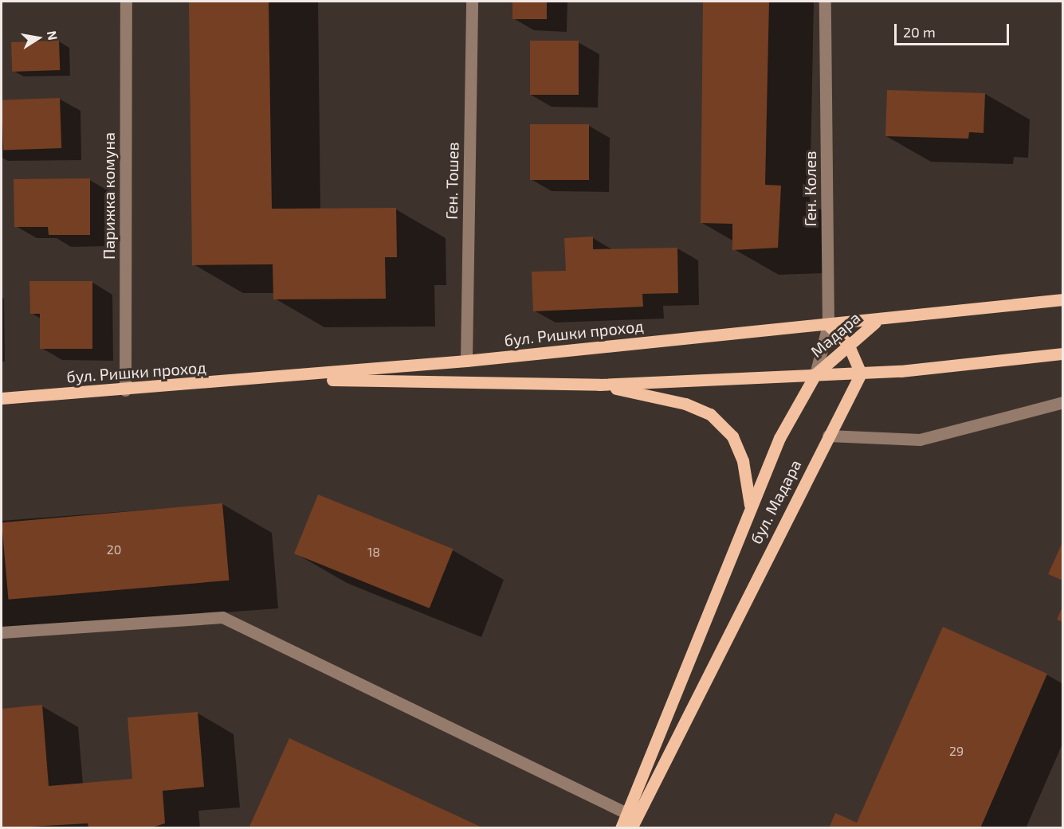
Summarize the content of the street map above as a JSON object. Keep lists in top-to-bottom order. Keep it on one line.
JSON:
{"streets":{"main road":["бул. Ришки проход","Мадара","бул. Мадара"],"street":["Ген. Тошев","Ген. Колев","Парижка комуна"]},"crossings":[["Ген. Тошев","бул. Ришки проход"],["Ген. Колев","бул. Ришки проход"],["Ген. Колев","Мадара"],["Ген. Колев","бул. Мадара"],["Парижка комуна","бул. Ришки проход"],["бул. Ришки проход","Мадара"],["бул. Ришки проход","бул. Мадара"],["Мадара","бул. Мадара"]],"house_numbers":["20","18","29"],"scale_bar":"20 m","north":"right"}
